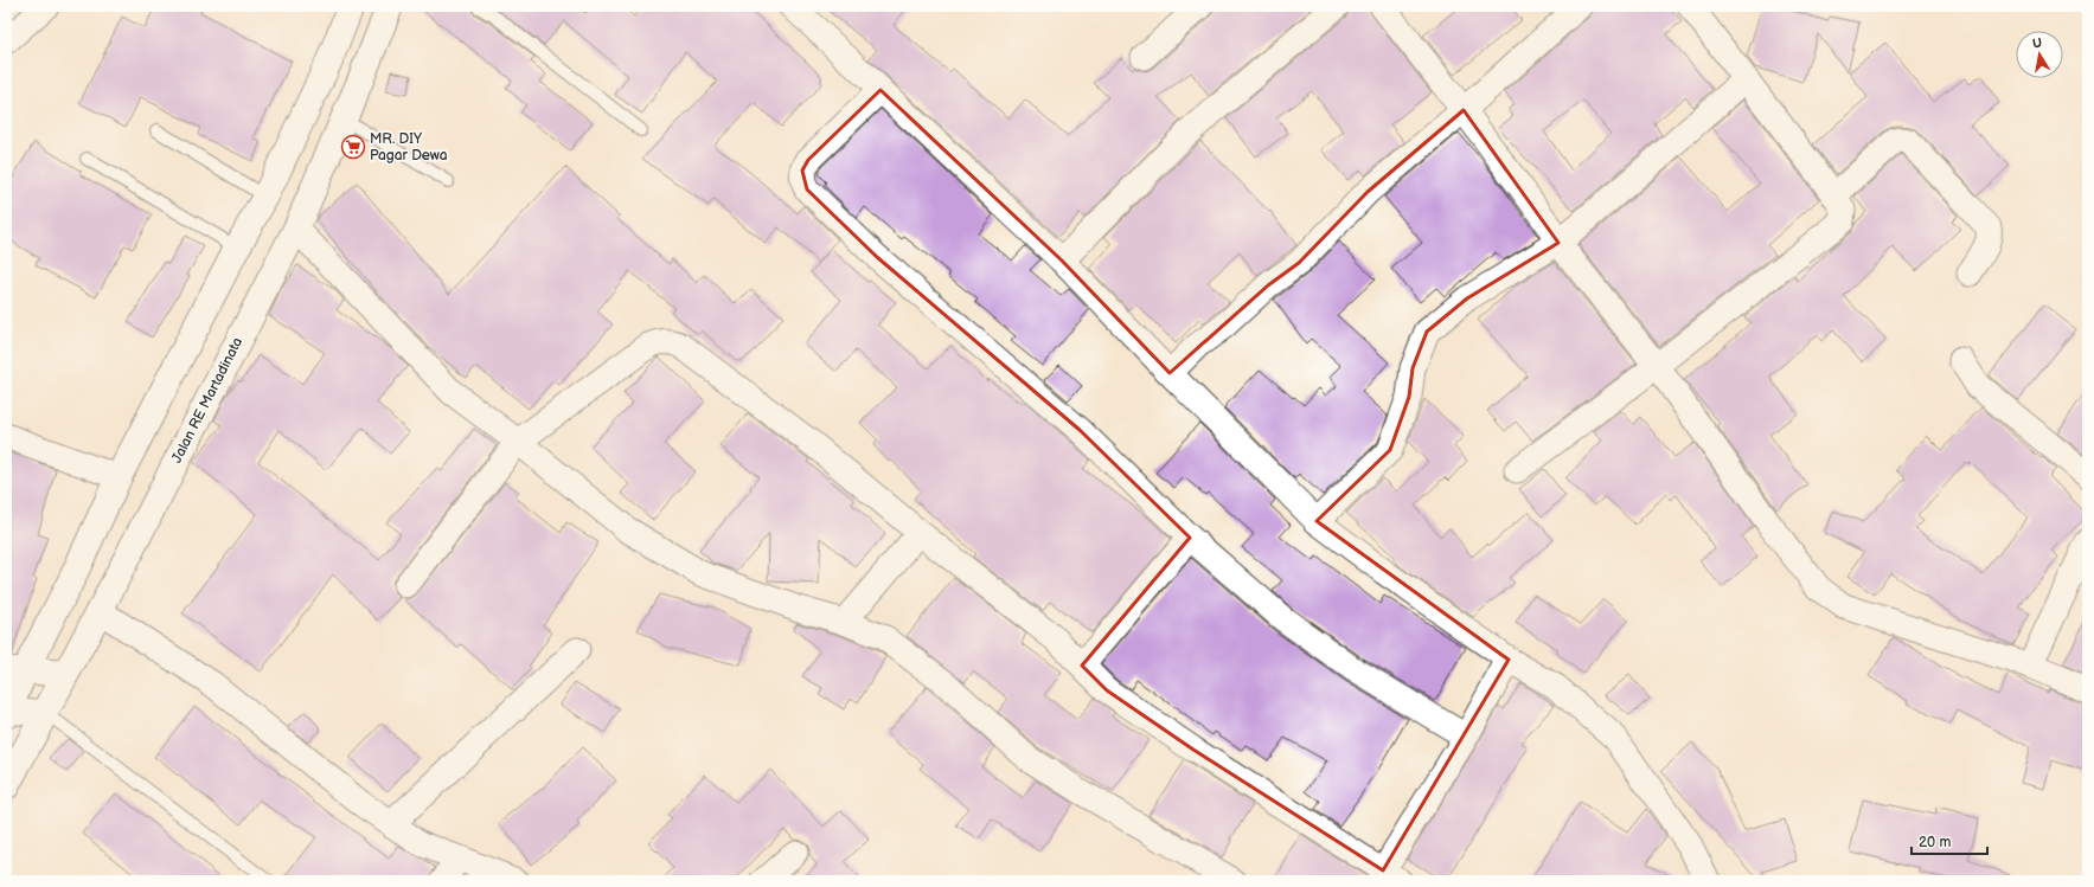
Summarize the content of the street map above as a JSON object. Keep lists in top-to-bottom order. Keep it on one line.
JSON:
{"streets":{"main road":["Jalan RE Martadinata"]},"places":{"supermarket":["MR. DIY Pagar Dewa"]},"scale_bar":"20 m","north":"top"}
